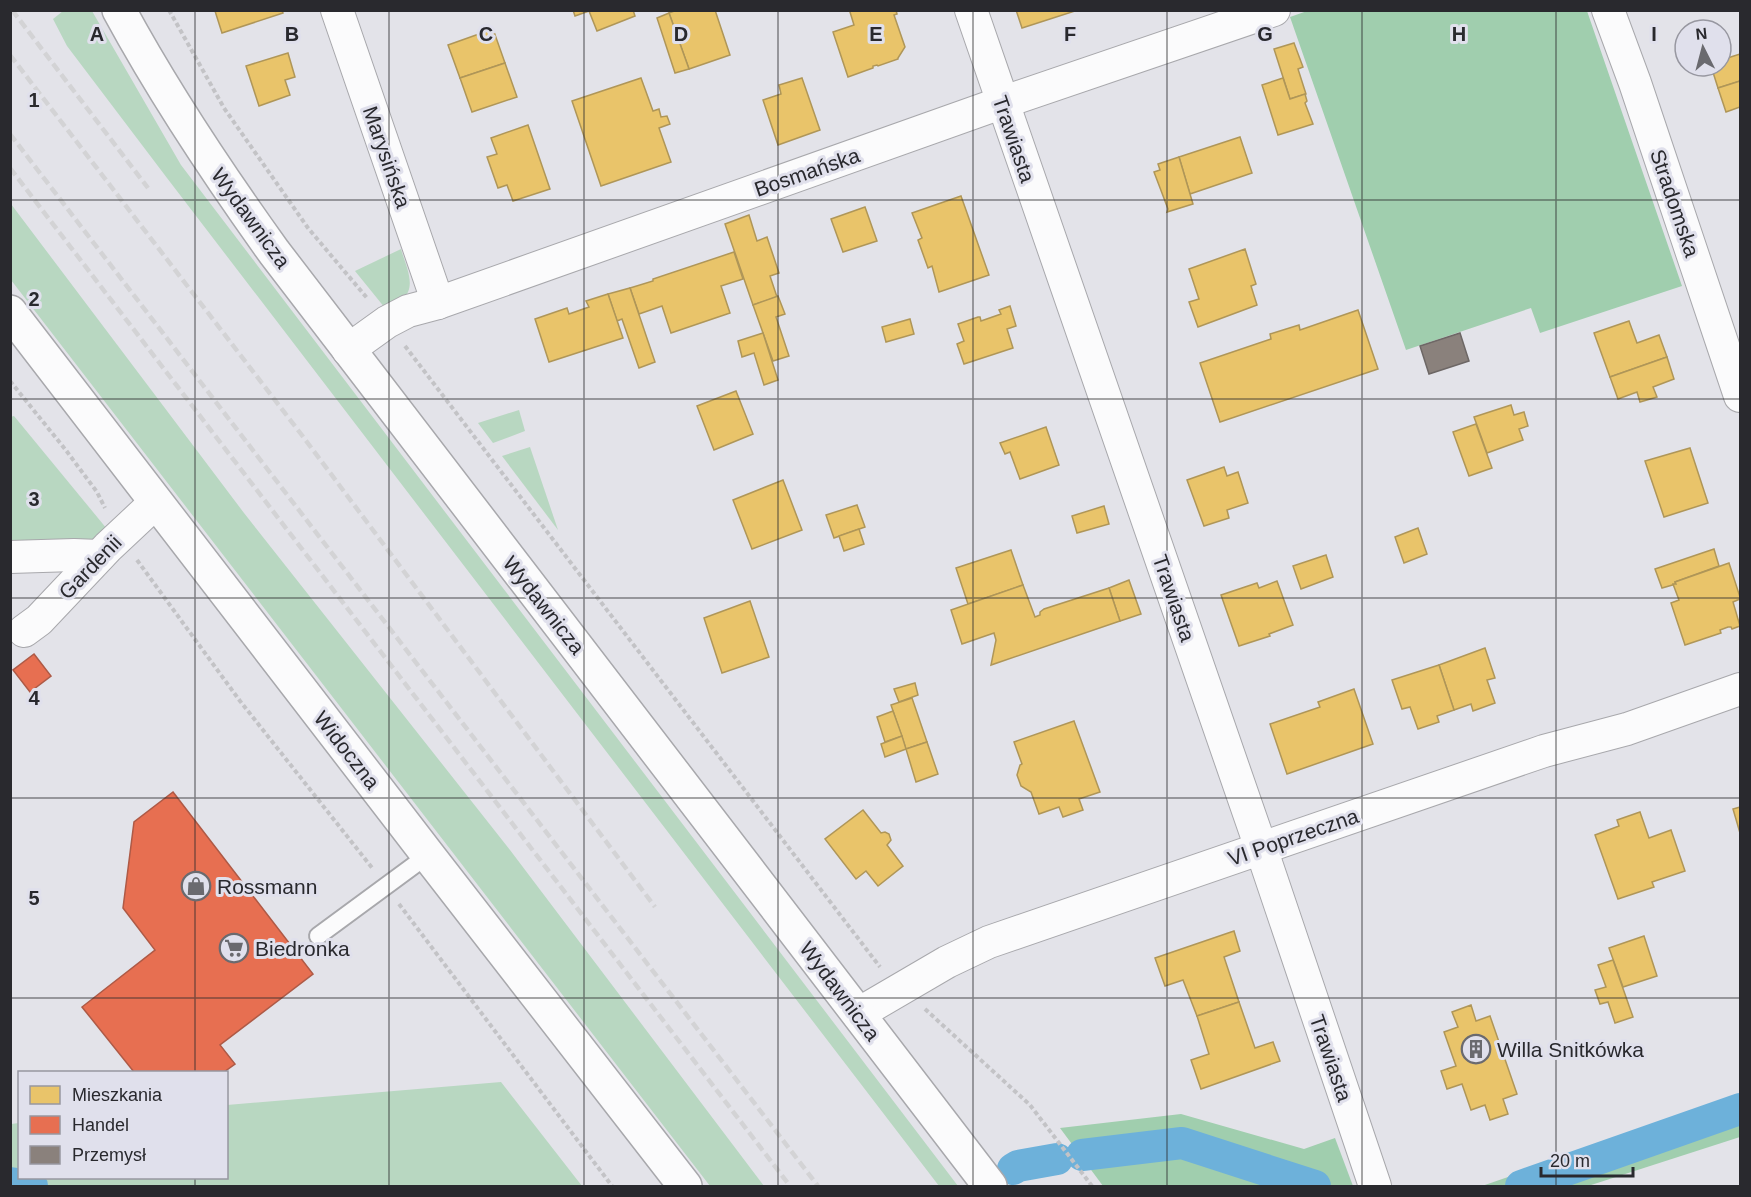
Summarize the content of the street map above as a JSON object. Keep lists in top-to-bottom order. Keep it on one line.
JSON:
{"streets":{"main road":["Wydawnicza","Widoczna"],"street":["Trawiasta","Marysińska","Bosmańska","Stradomska","Gardenii","VI Poprzeczna"]},"crossings":[["Trawiasta","Bosmańska"],["Trawiasta","VI Poprzeczna"],["Marysińska","Bosmańska"],["Bosmańska","Wydawnicza"],["Wydawnicza","VI Poprzeczna"],["Gardenii","Widoczna"]],"places":{"shop":["Rossmann"],"supermarket":["Biedronka"],"building":["Willa Snitkówka"]},"legend":["Mieszkania","Handel","Przemysł"],"scale_bar":"20 m","north":"top","grid":{"columns":["A","B","C","D","E","F","G","H","I"],"rows":["1","2","3","4","5"]}}
